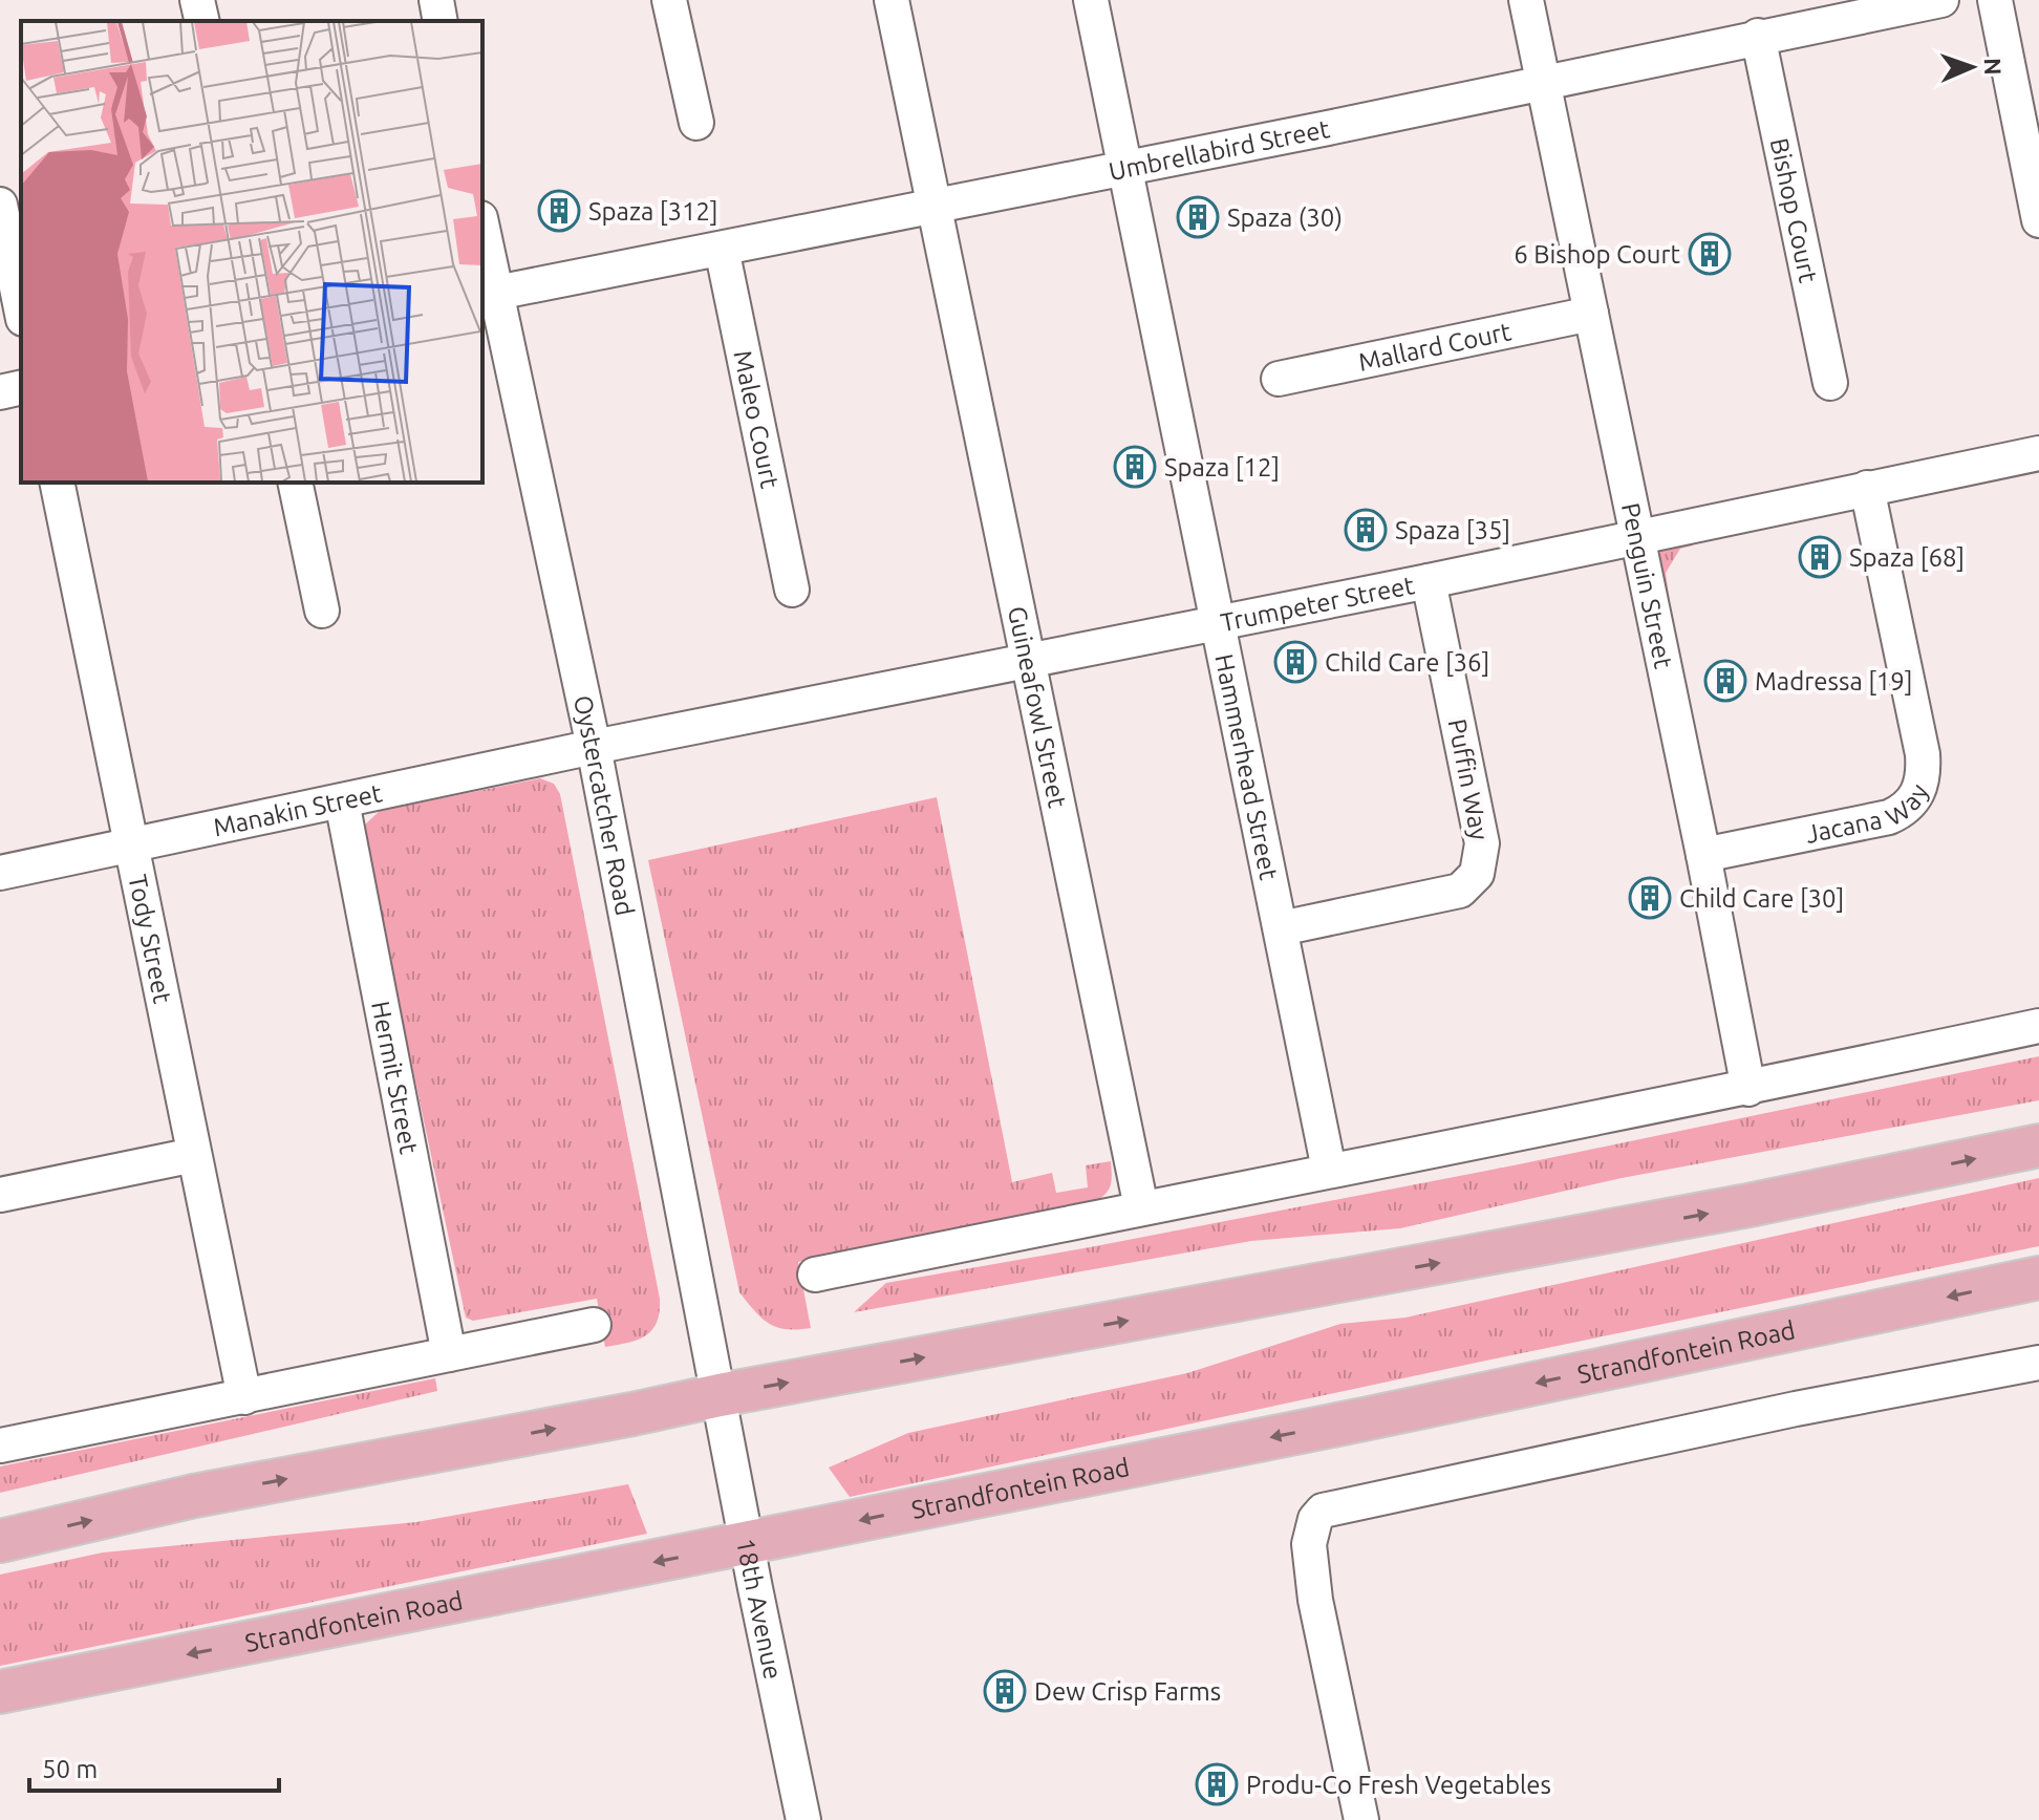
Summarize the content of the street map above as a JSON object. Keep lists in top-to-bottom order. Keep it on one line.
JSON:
{"streets":{"main road":["Strandfontein Road"],"street":["Umbrellabird Street","Bishop Court","Mallard Court","Maleo Court","Penguin Street","Trumpeter Street","Guineafowl Street","Hammerhead Street","Puffin Way","Oystercatcher Road","Jacana Way","Manakin Street","Tody Street","Hermit Street","18th Avenue"]},"crossings":[["Umbrellabird Street","Bishop Court"],["Umbrellabird Street","Maleo Court"],["Umbrellabird Street","Penguin Street"],["Umbrellabird Street","Guineafowl Street"],["Umbrellabird Street","Hammerhead Street"],["Umbrellabird Street","Oystercatcher Road"],["Mallard Court","Penguin Street"],["Penguin Street","Trumpeter Street"],["Penguin Street","Jacana Way"],["Trumpeter Street","Guineafowl Street"],["Trumpeter Street","Hammerhead Street"],["Trumpeter Street","Puffin Way"],["Trumpeter Street","Oystercatcher Road"],["Trumpeter Street","Jacana Way"],["Trumpeter Street","Manakin Street"],["Hammerhead Street","Puffin Way"],["Oystercatcher Road","Manakin Street"],["Oystercatcher Road","18th Avenue"],["Manakin Street","Tody Street"],["Manakin Street","Hermit Street"],["Strandfontein Road","18th Avenue"]],"places":{"building":["Spaza [312]","Spaza (30)","6 Bishop Court","Spaza [12]","Spaza [35]","Spaza [68]","Child Care [36]","Madressa [19]","Child Care [30]","Dew Crisp Farms","Produ-Co Fresh Vegetables"]},"scale_bar":"50 m","north":"right"}
